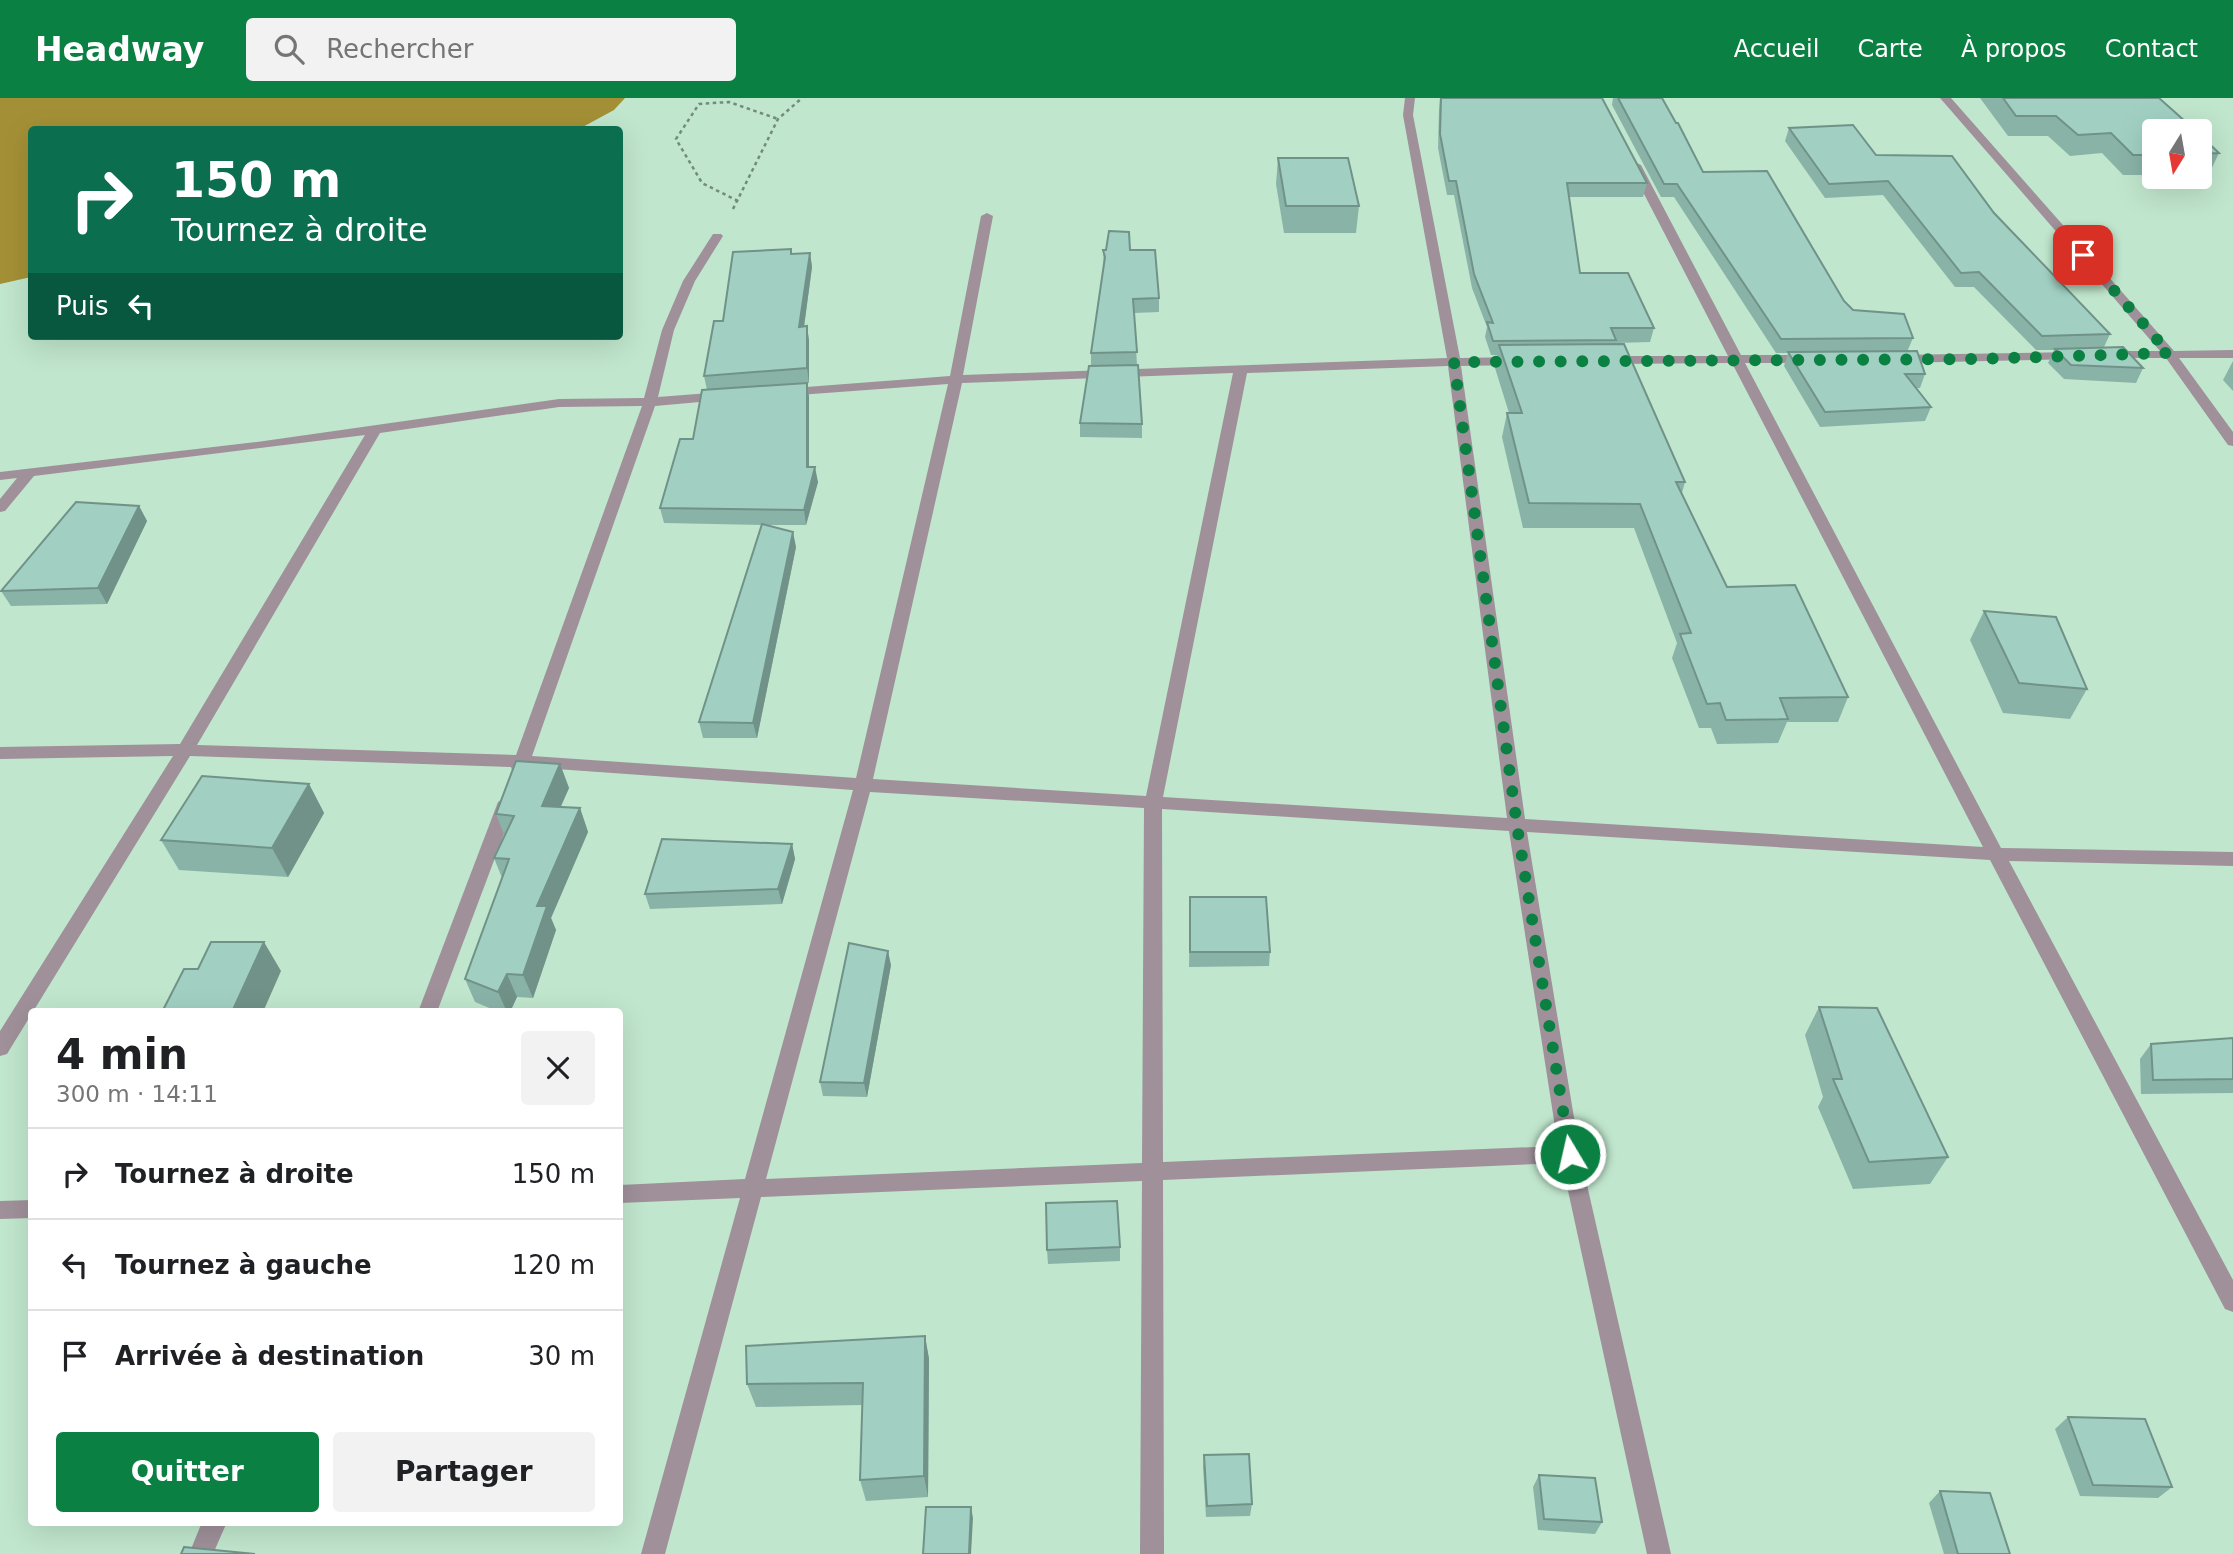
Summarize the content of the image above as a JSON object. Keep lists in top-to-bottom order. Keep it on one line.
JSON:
{"north":"bottom","page":{"header":"Headway","search":"Rechercher","nav":["Accueil","Carte","À propos","Contact"],"turn":["150 m","Tournez à droite"],"then":"Puis","heading":["4 min","300 m · 14:11"],"list":[{"name":"Tournez à droite","value":"150 m"},{"name":"Tournez à gauche","value":"120 m"},{"name":"Arrivée à destination","value":"30 m"}],"buttons":["Quitter","Partager"]}}
